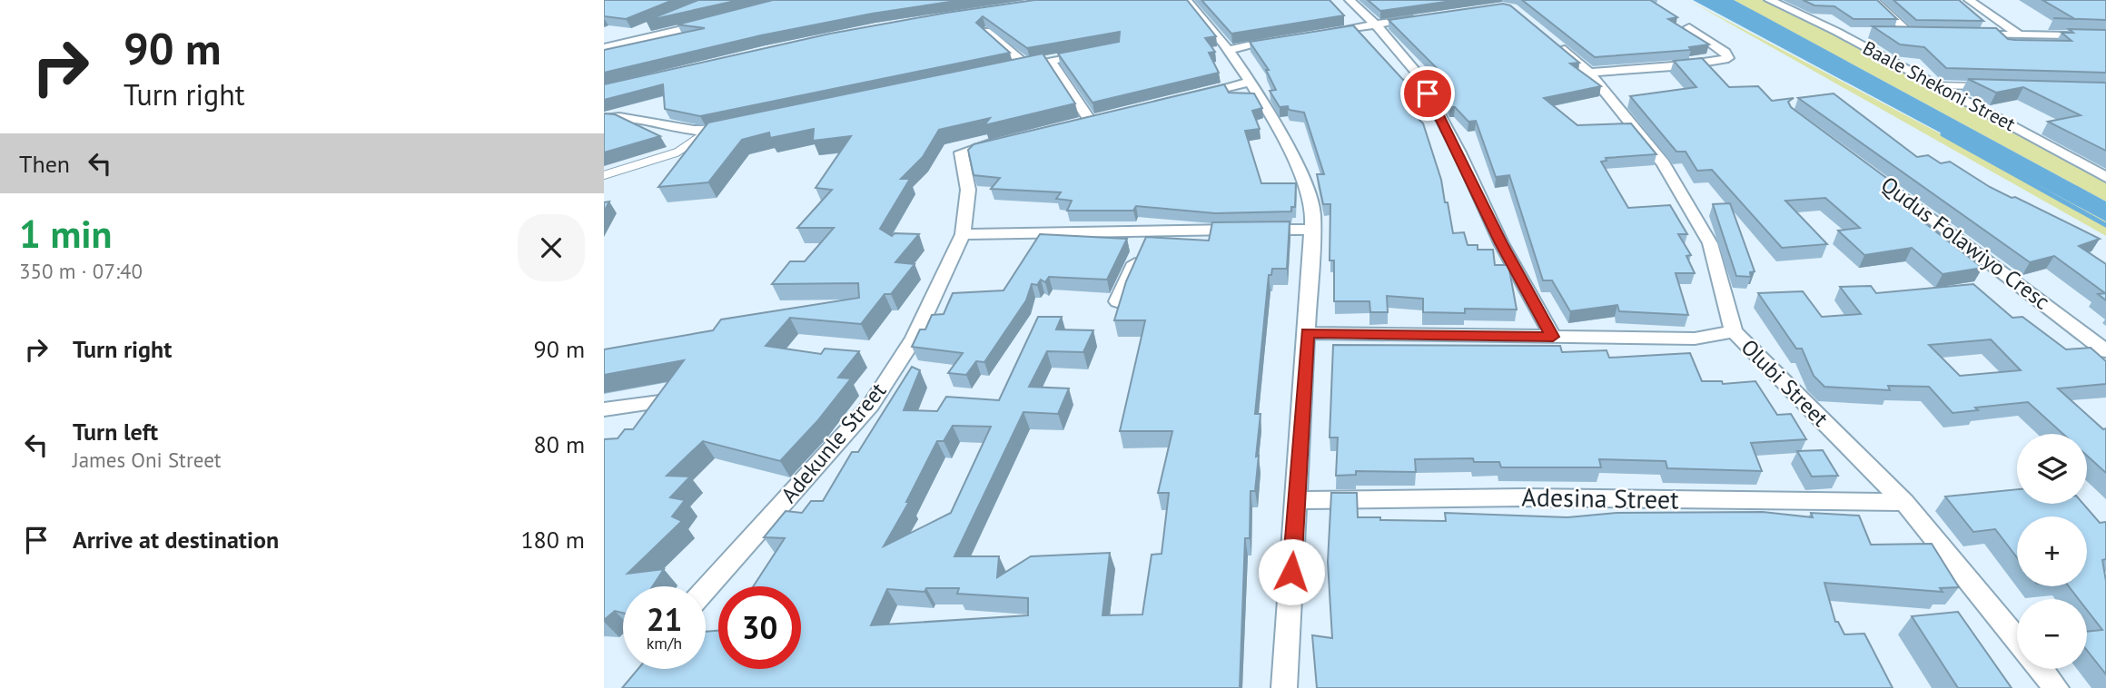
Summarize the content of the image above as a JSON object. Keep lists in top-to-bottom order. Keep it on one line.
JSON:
{"streets":{"street":["Baale Shekoni Street","Qudus Folawiyo Cresc","Olubi Street","Adekunle Street","Adesina Street"]},"crossings":[["Olubi Street","Adesina Street"]],"page":{"turn":["90 m","Turn right"],"then":"Then","heading":["1 min","350 m · 07:40"],"list":[{"name":"Turn right","value":"90 m"},{"name":"Turn left","note":"James Oni Street","value":"80 m"},{"name":"Arrive at destination","value":"180 m"}],"map_buttons":["+","−"],"speed":"21 km/h","limit":"30"}}
